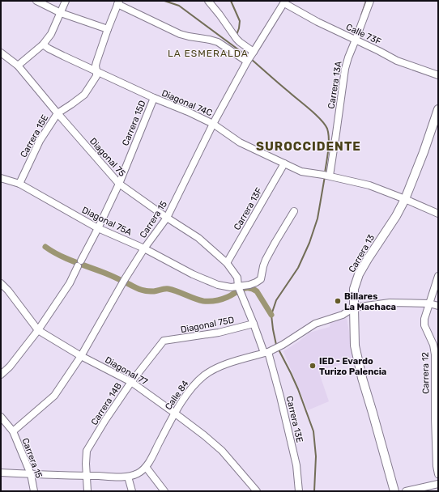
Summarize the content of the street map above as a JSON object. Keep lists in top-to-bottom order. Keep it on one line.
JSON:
{"streets":{"street":["Calle 73F","Carrera 13A","Diagonal 74C","Carrera 15D","Carrera 15E","Diagonal 75","Carrera 13F","Carrera 15","Diagonal 75A","Carrera 13","Diagonal 75D","Diagonal 77","Carrera 12","Calle 84","Carrera 14B","Carrera 13E"]},"crossings":[["Calle 73F","Carrera 13A"],["Calle 73F","Carrera 15"],["Carrera 13A","Diagonal 74C"],["Diagonal 74C","Carrera 15D"],["Diagonal 74C","Carrera 15E"],["Diagonal 74C","Carrera 13F"],["Diagonal 74C","Carrera 15"],["Diagonal 74C","Carrera 13"],["Carrera 15D","Diagonal 75"],["Carrera 15D","Diagonal 75A"],["Carrera 15D","Diagonal 77"],["Carrera 15E","Diagonal 75"],["Carrera 15E","Diagonal 75A"],["Diagonal 75","Carrera 13F"],["Diagonal 75","Carrera 15"],["Diagonal 75","Diagonal 75A"],["Diagonal 75","Carrera 13E"],["Carrera 15","Diagonal 75A"],["Carrera 15","Diagonal 77"],["Diagonal 75A","Carrera 13E"],["Carrera 13","Calle 84"],["Diagonal 75D","Carrera 14B"],["Diagonal 75D","Carrera 13E"],["Diagonal 77","Calle 84"],["Diagonal 77","Carrera 14B"],["Carrera 12","Calle 84"],["Calle 84","Carrera 13E"]],"districts":["LA ESMERALDA","SUROCCIDENTE"],"places":["Billares La Machaca","IED - Evardo Turizo Palencia"]}
